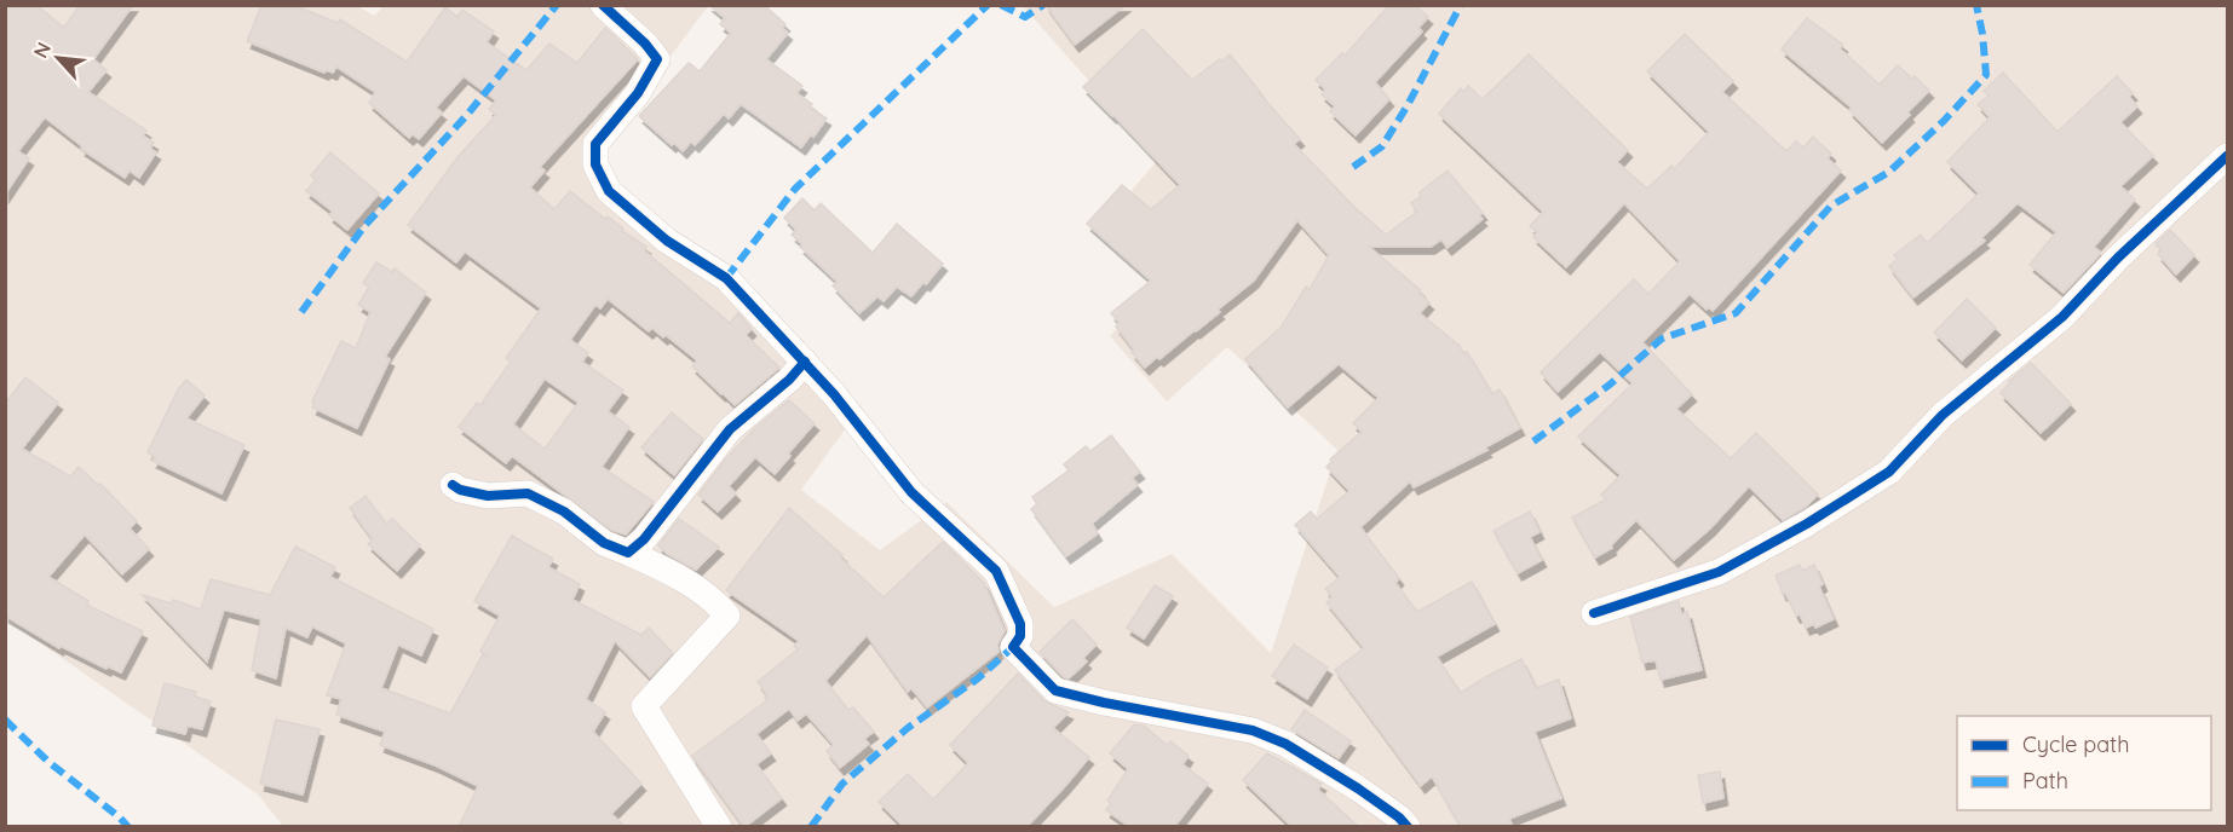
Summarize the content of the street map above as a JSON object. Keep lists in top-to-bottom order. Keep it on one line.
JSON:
{"legend":["Cycle path","Path"],"north":"top left"}
